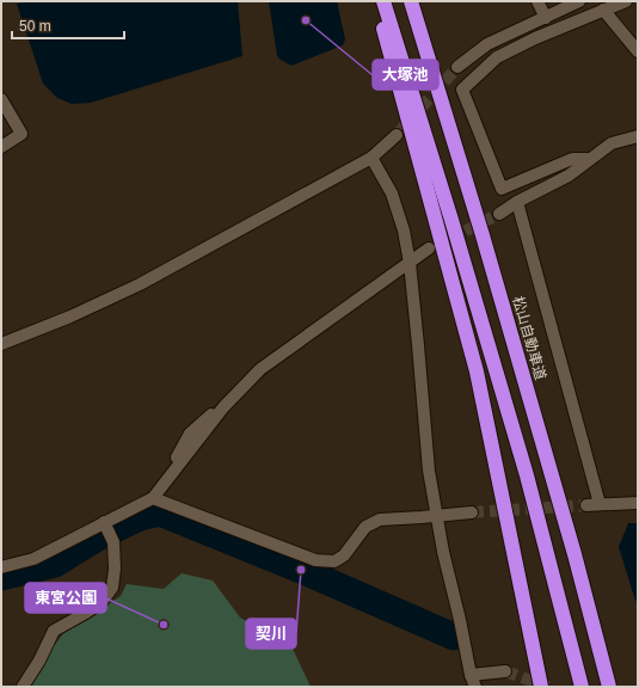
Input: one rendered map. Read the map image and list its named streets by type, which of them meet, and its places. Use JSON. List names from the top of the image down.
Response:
{
  "streets": {
    "highway": ["松山自動車道"]
  },
  "places": ["大塚池", "契川", "東宮公園"],
  "scale_bar": "50 m"
}
